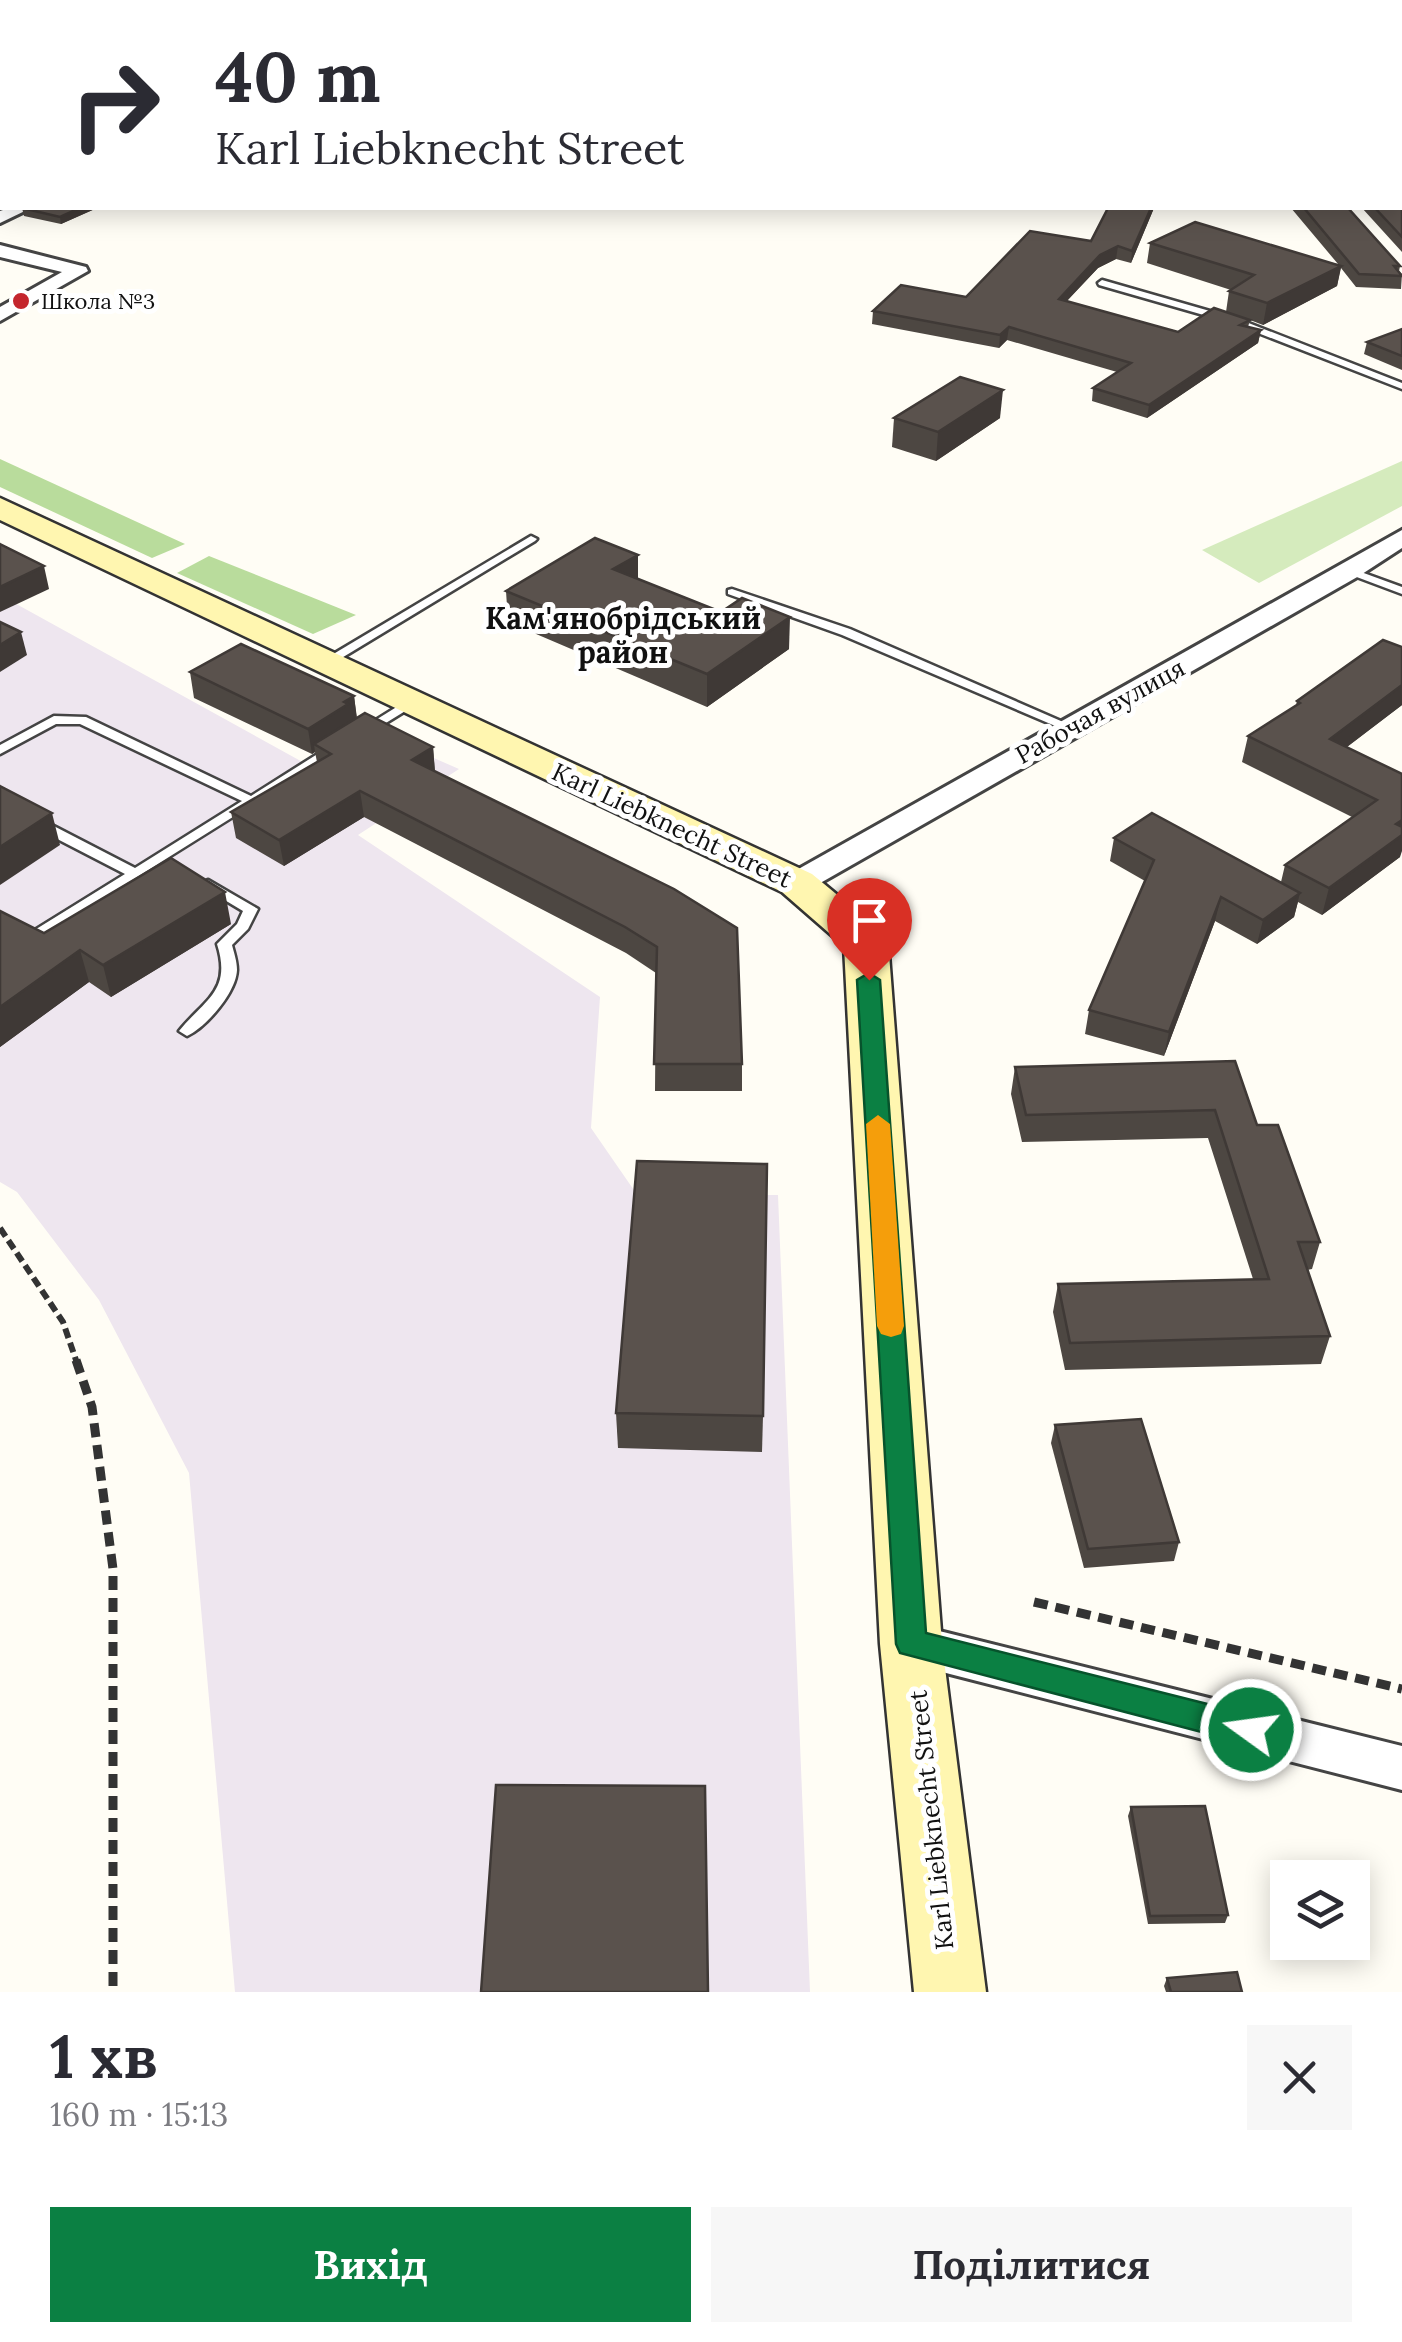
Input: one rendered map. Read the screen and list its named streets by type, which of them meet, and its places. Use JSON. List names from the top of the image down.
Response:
{
  "streets": {
    "street": ["Рабочая вулиця", "Karl Liebknecht Street"]
  },
  "crossings": [
    ["Рабочая вулиця", "Karl Liebknecht Street"]
  ],
  "districts": ["Кам'янобрідський район"],
  "places": ["Школа №3"],
  "page": {
    "turn": ["40 m", "Karl Liebknecht Street"],
    "heading": ["1 хв", "160 m · 15:13"],
    "buttons": ["Вихід", "Поділитися"]
  }
}
